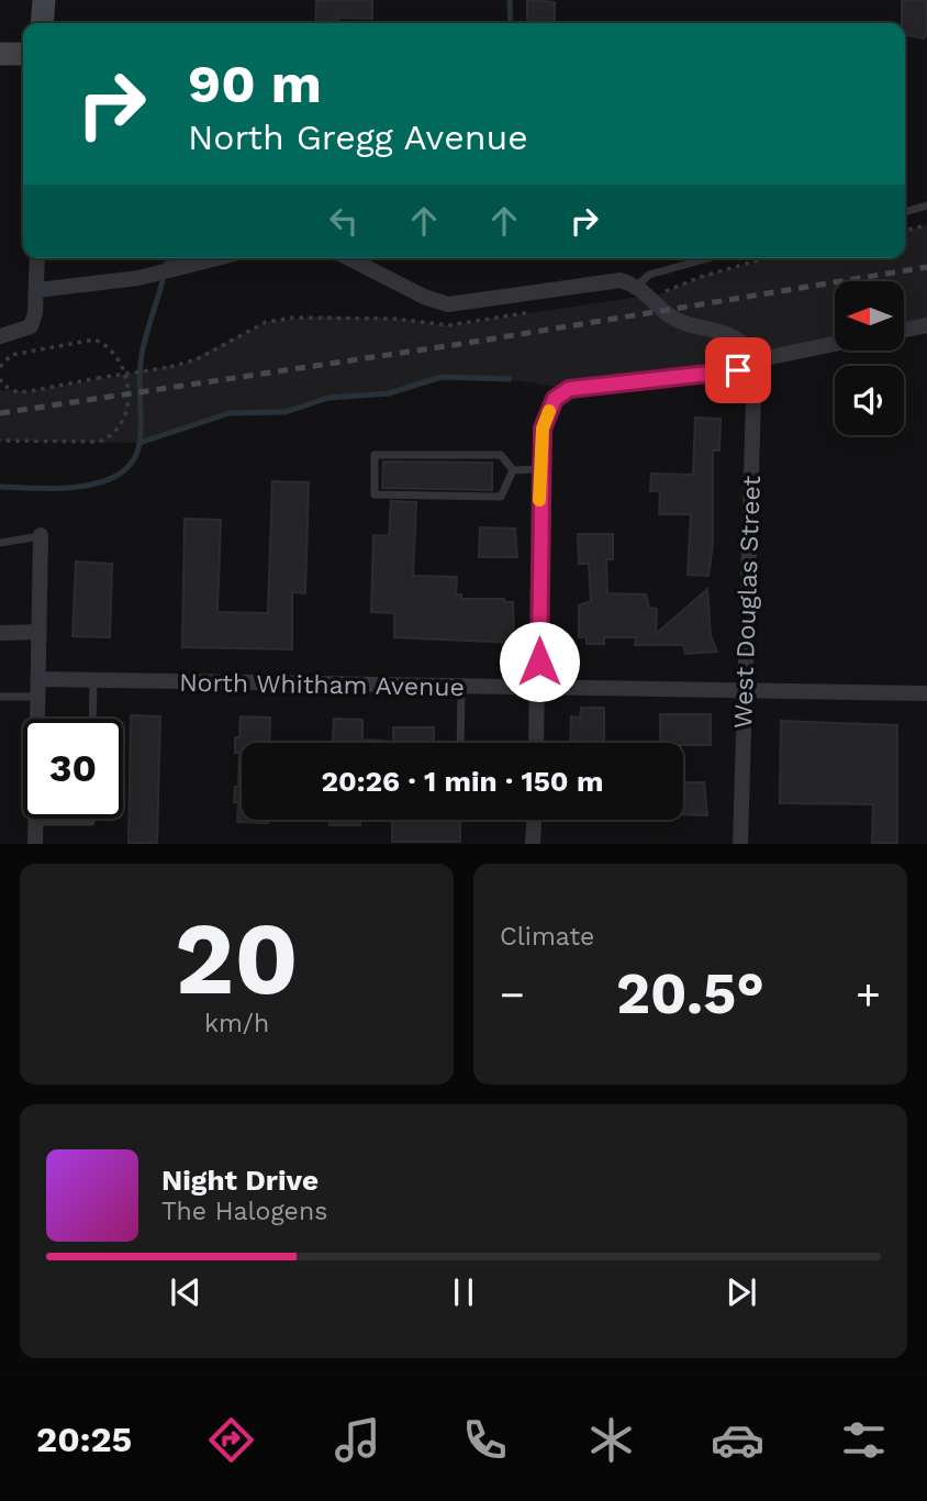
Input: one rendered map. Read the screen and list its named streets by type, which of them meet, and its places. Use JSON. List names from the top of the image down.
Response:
{
  "streets": {
    "street": ["West Douglas Street", "North Whitham Avenue"]
  },
  "crossings": [
    ["West Douglas Street", "North Whitham Avenue"]
  ],
  "north": "left",
  "page": {
    "turn": ["90 m", "North Gregg Avenue"],
    "limit": "30",
    "trip": "20:26 · 1 min · 150 m",
    "tile": [
      ["20", "km/h"],
      "Climate"
    ],
    "heat": ["−", "20.5°", "+"],
    "song": ["Night Drive", "The Halogens"],
    "tabs": "20:25"
  }
}
